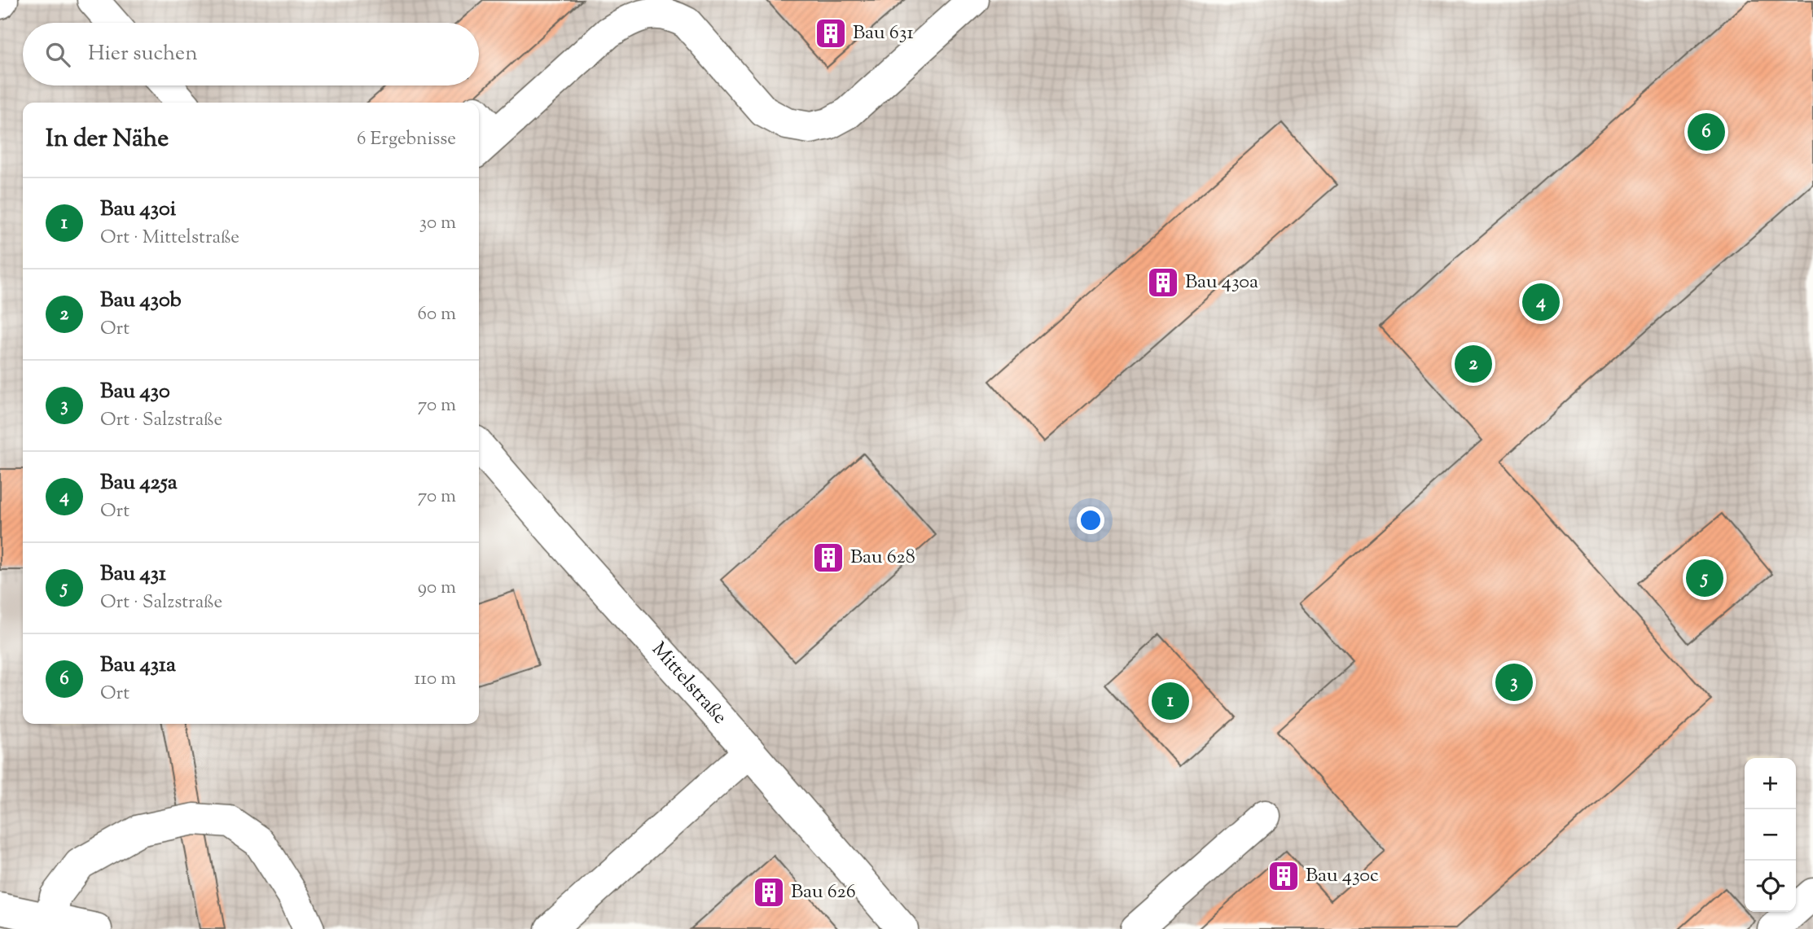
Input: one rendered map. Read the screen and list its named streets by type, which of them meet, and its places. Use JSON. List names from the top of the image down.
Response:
{
  "streets": {
    "street": ["Mittelstraße"]
  },
  "places": {
    "building": [
      "Bau 631",
      "Bau 430a",
      "Bau 628",
      "Bau 430c",
      "Bau 626"
    ]
  },
  "page": {
    "search": "Hier suchen",
    "heading": ["In der Nähe", "6 Ergebnisse"],
    "pins": [
      "6",
      "4",
      "2",
      "5",
      "3",
      "1"
    ],
    "list": [
      {
        "mark": "1",
        "name": "Bau 430i",
        "note": "Ort · Mittelstraße",
        "value": "30 m"
      },
      {
        "mark": "2",
        "name": "Bau 430b",
        "note": "Ort",
        "value": "60 m"
      },
      {
        "mark": "3",
        "name": "Bau 430",
        "note": "Ort · Salzstraße",
        "value": "70 m"
      },
      {
        "mark": "4",
        "name": "Bau 425a",
        "note": "Ort",
        "value": "70 m"
      },
      {
        "mark": "5",
        "name": "Bau 431",
        "note": "Ort · Salzstraße",
        "value": "90 m"
      },
      {
        "mark": "6",
        "name": "Bau 431a",
        "note": "Ort",
        "value": "110 m"
      }
    ],
    "map_buttons": ["+", "−"]
  }
}
